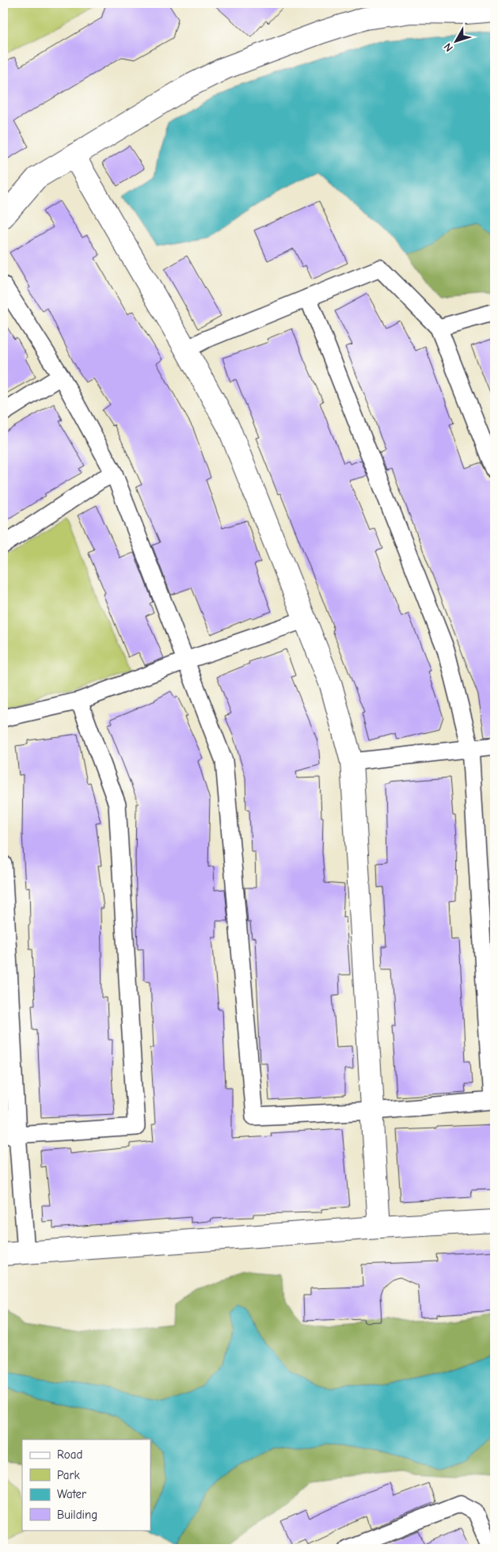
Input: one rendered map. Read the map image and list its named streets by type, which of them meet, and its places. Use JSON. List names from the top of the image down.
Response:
{
  "legend": [
    "Road",
    "Park",
    "Water",
    "Building"
  ],
  "north": "bottom left"
}
